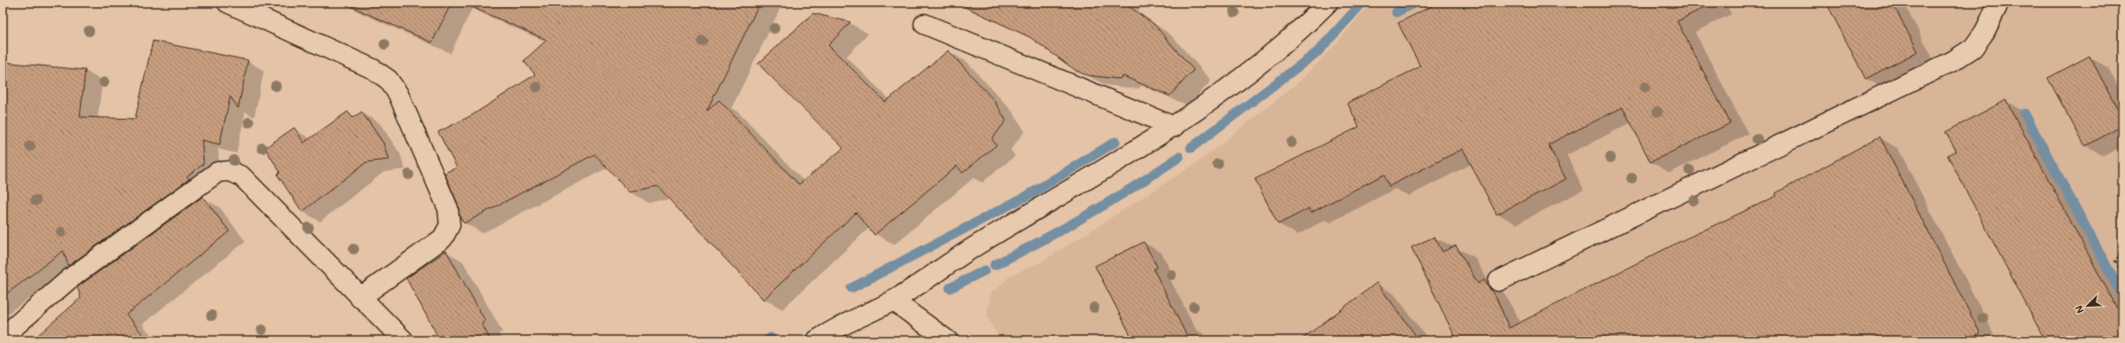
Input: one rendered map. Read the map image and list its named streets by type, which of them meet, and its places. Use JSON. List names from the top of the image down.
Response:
{
  "north": "bottom left"
}
